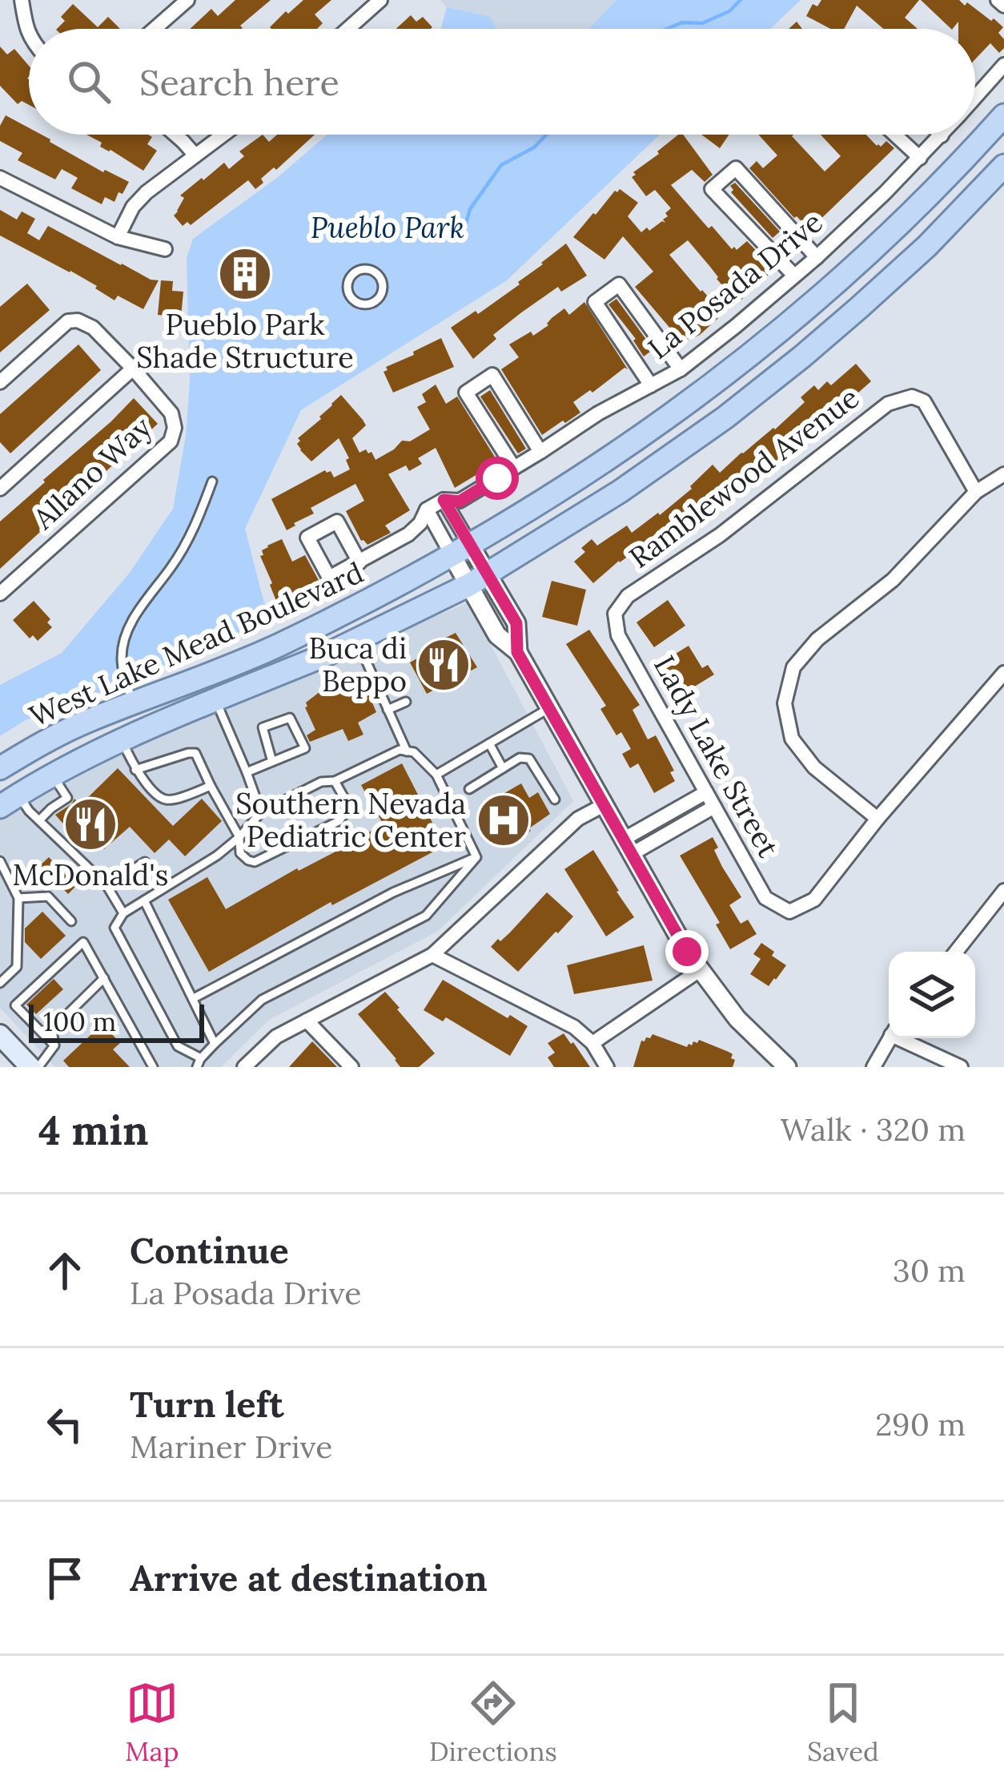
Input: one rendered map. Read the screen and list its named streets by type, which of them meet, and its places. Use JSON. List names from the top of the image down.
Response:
{
  "streets": {
    "main road": ["West Lake Mead Boulevard"],
    "street": [
      "La Posada Drive",
      "Allano Way",
      "Ramblewood Avenue",
      "Lady Lake Street"
    ]
  },
  "crossings": [
    ["Ramblewood Avenue", "Lady Lake Street"]
  ],
  "parks": ["Pueblo Park"],
  "places": {
    "building": ["Pueblo Park Shade Structure"],
    "restaurant": ["Buca di Beppo", "McDonald's"],
    "hospital": ["Southern Nevada Pediatric Center"]
  },
  "scale_bar": "100 m",
  "page": {
    "search": "Search here",
    "scale": "100 m",
    "heading": ["4 min", "Walk · 320 m"],
    "list": [
      ["Continue", "La Posada Drive", "30 m"],
      ["Turn left", "Mariner Drive", "290 m"],
      "Arrive at destination"
    ],
    "nav": ["Map", "Directions", "Saved"]
  }
}
